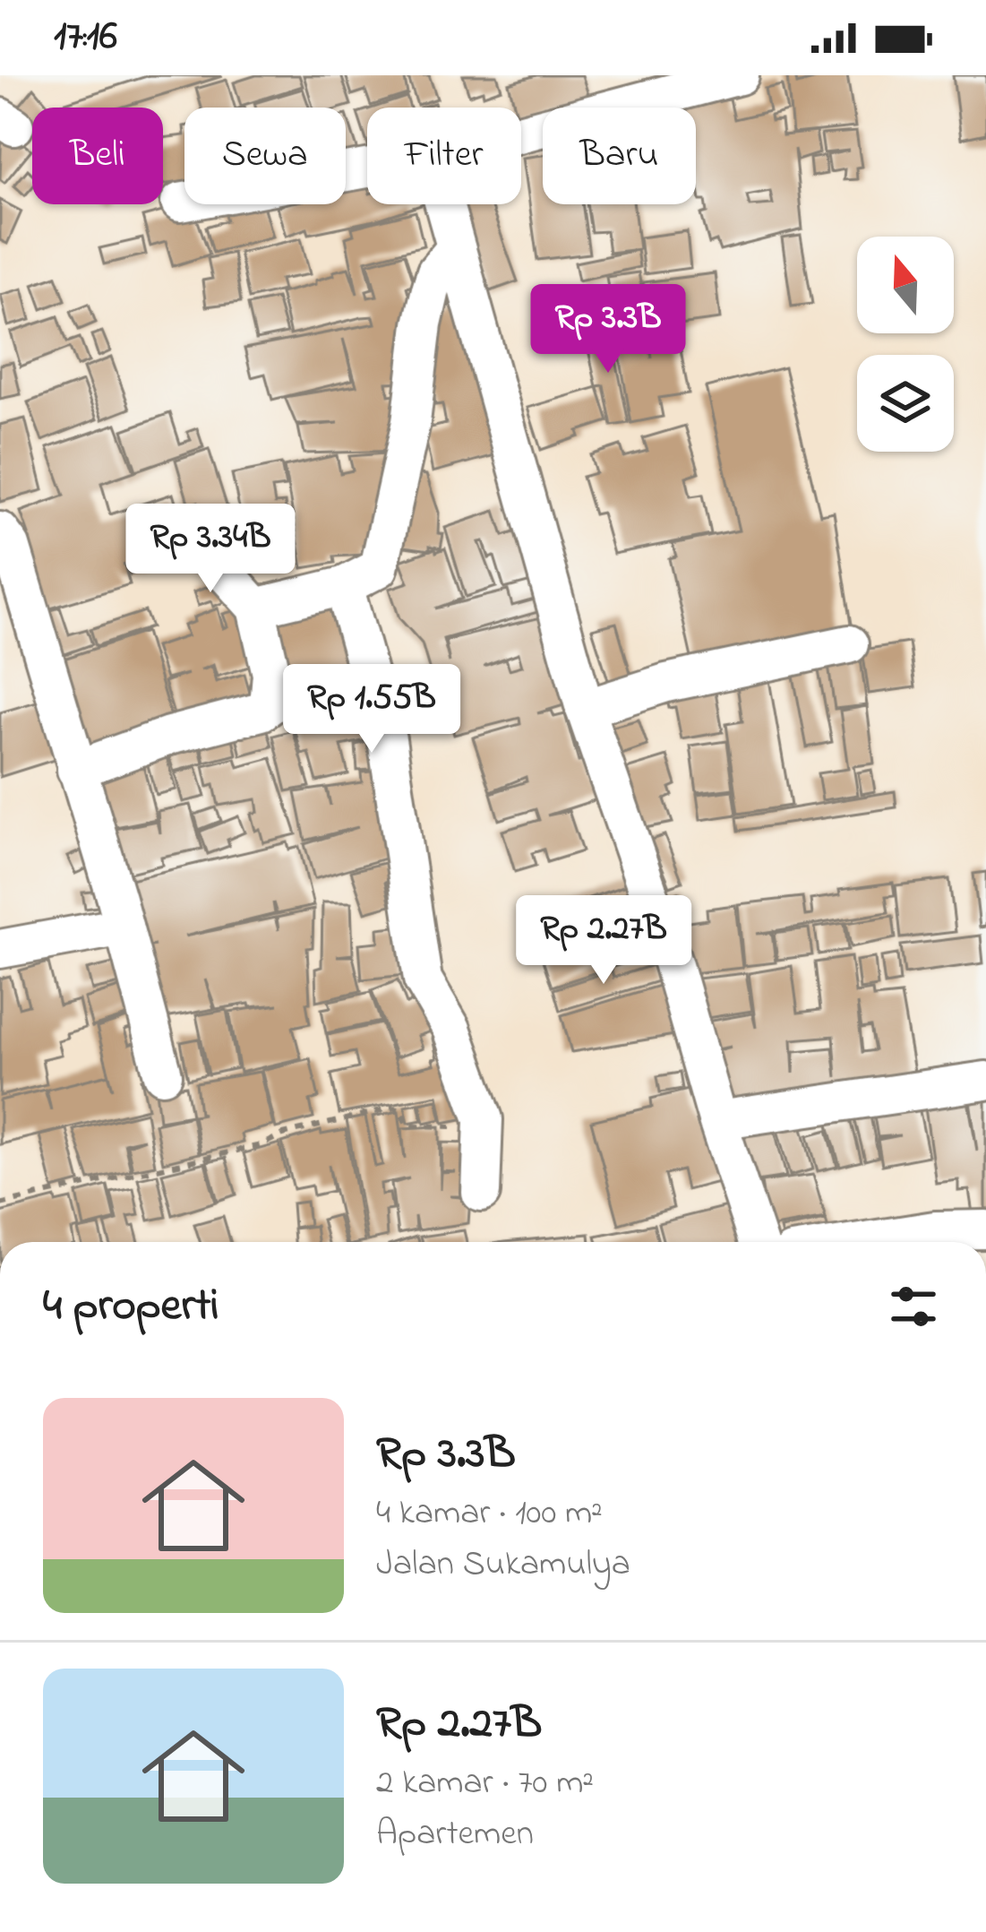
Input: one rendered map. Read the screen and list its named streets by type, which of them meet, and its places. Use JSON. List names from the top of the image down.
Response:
{
  "north": "top",
  "page": {
    "status": "17:16",
    "chip": [
      "Beli",
      "Sewa",
      "Filter",
      "Baru"
    ],
    "price": [
      "Rp 3.3B",
      "Rp 3.34B",
      "Rp 1.55B",
      "Rp 2.27B"
    ],
    "heading": "4 properti",
    "list": [
      {
        "name": "Rp 3.3B",
        "note": "4 kamar · 100 m² · Jalan Sukamulya"
      },
      {
        "name": "Rp 2.27B",
        "note": "2 kamar · 70 m² · Apartemen"
      }
    ]
  }
}
